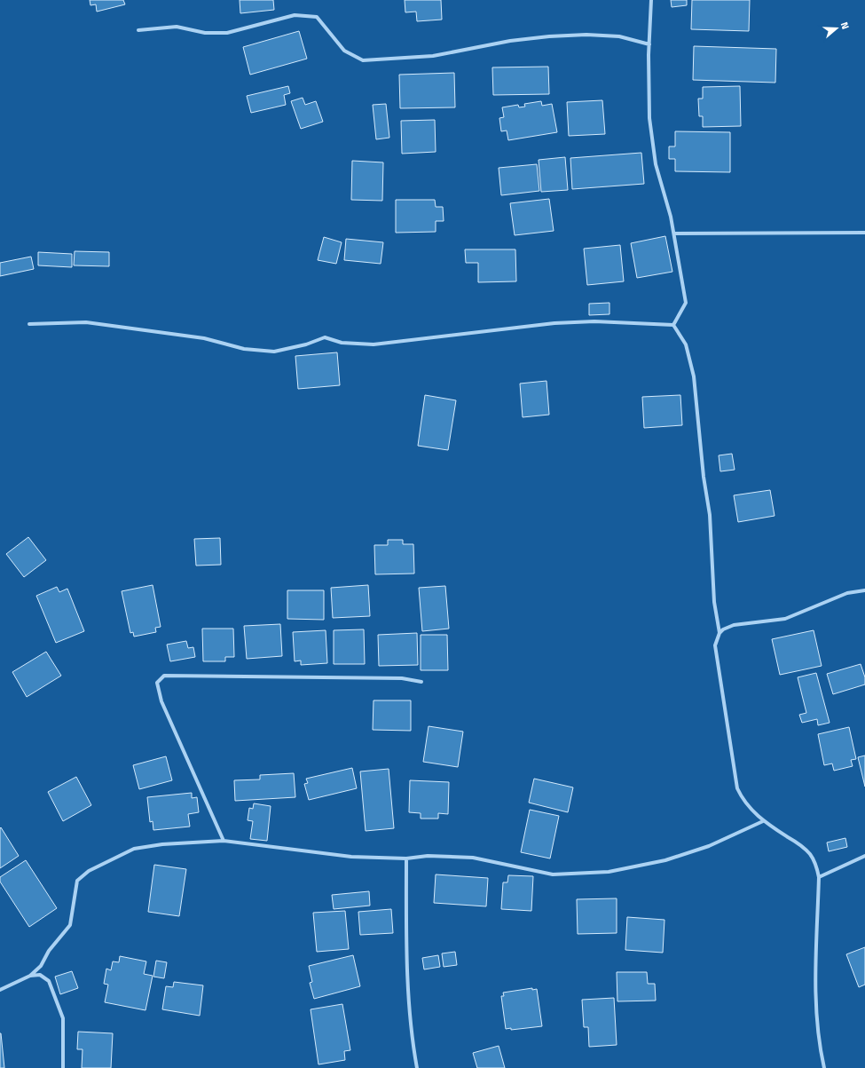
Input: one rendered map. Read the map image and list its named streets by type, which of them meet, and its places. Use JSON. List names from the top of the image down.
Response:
{
  "north": "right"
}
